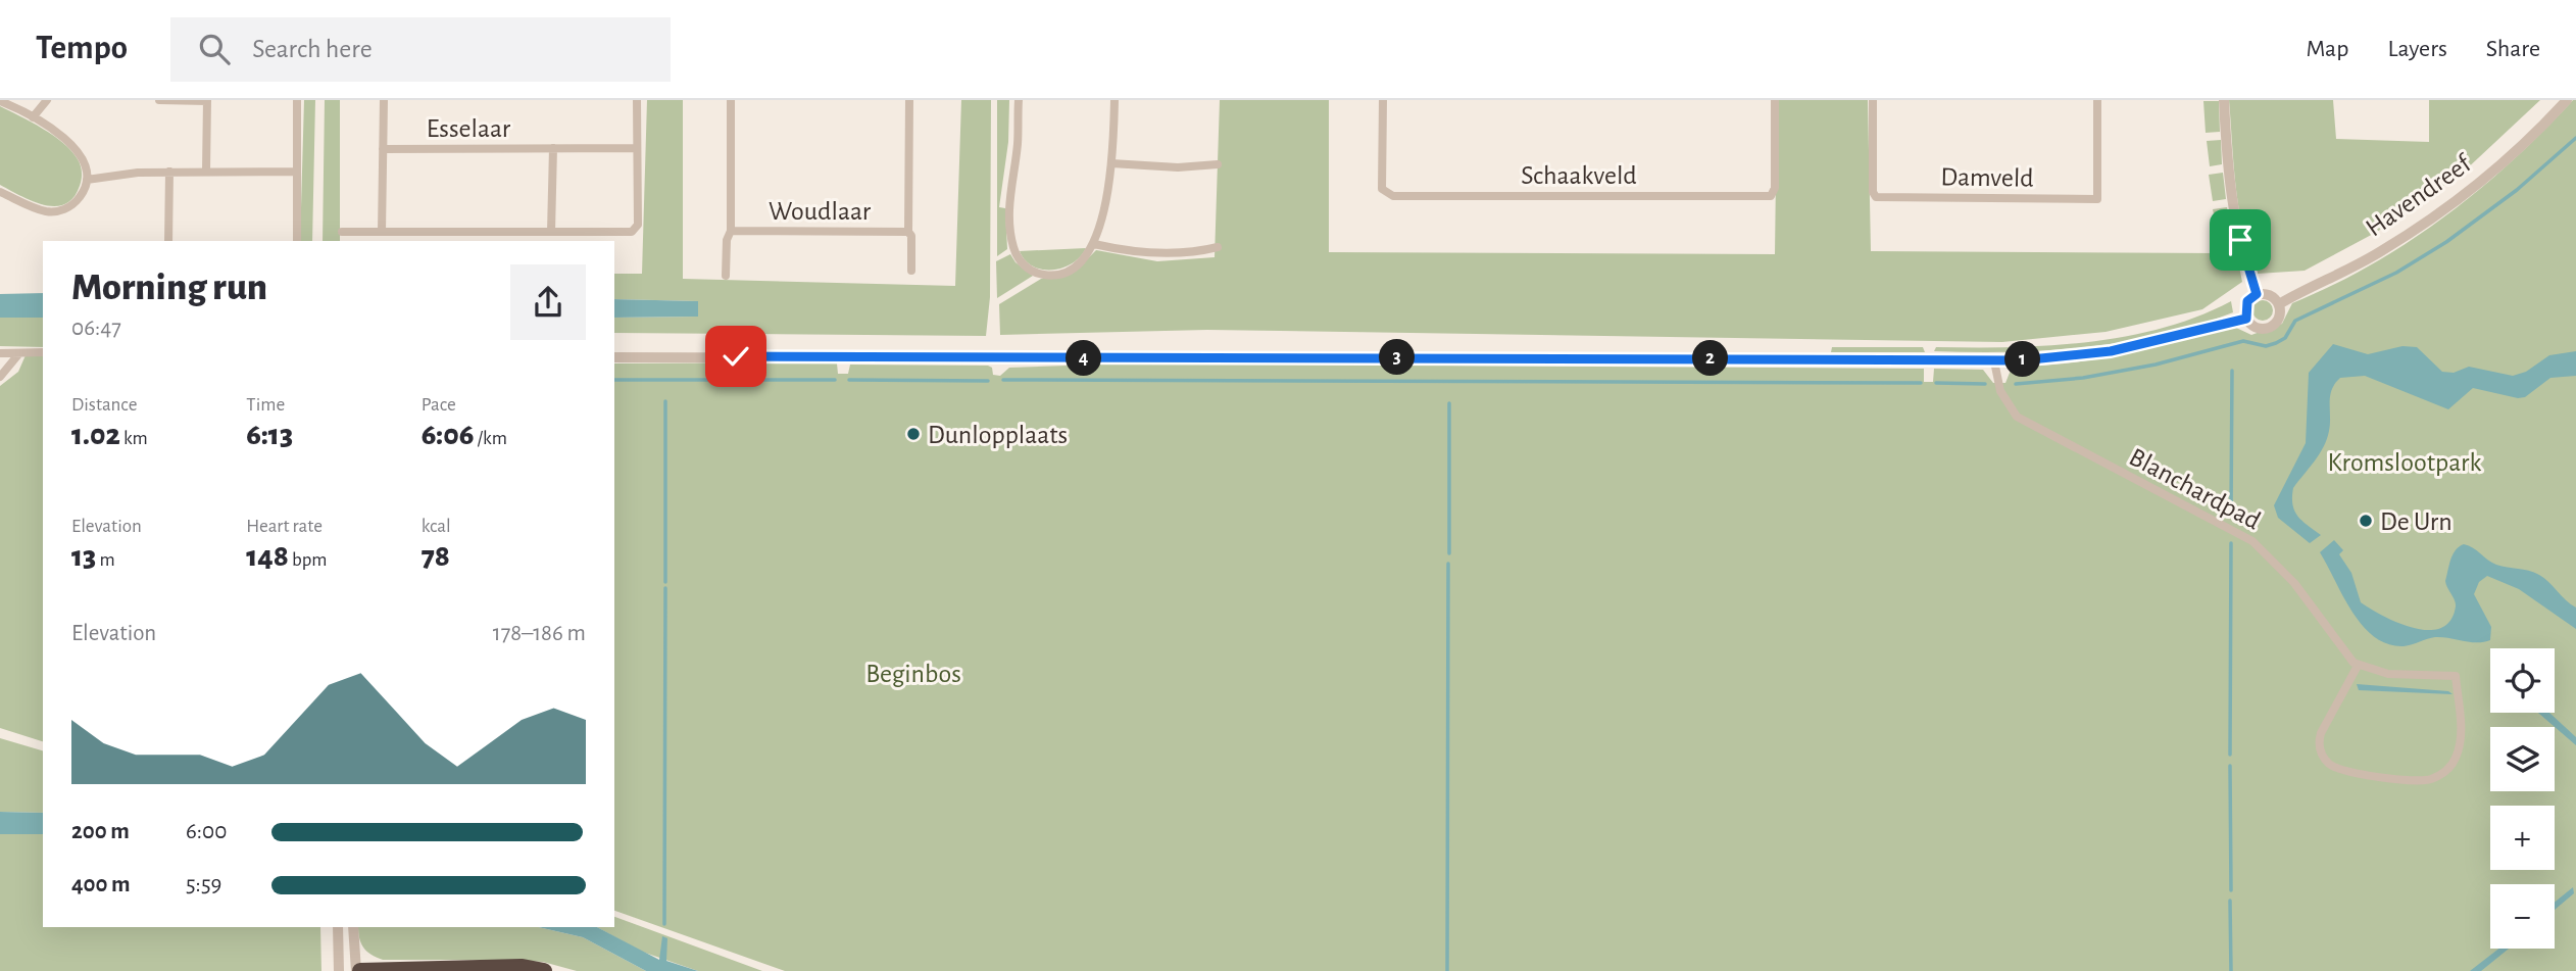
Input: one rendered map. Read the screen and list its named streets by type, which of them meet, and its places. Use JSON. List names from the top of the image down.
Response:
{
  "streets": {
    "street": [
      "Esselaar",
      "Schaakveld",
      "Damveld",
      "Havendreef",
      "Woudlaar",
      "Blanchardpad"
    ]
  },
  "parks": ["Kromslootpark", "Beginbos"],
  "places": ["Dunlopplaats", "De Urn"],
  "page": {
    "header": "Tempo",
    "search": "Search here",
    "nav": ["Map", "Layers", "Share"],
    "heading": ["Morning run", "06:47"],
    "pins": [
      "3",
      "2",
      "4",
      "1"
    ],
    "stats": [
      ["Distance", "1.02 km"],
      ["Time", "6:13"],
      ["Pace", "6:06 /km"],
      ["Elevation", "13 m"],
      ["Heart rate", "148 bpm"],
      ["kcal", "78"]
    ],
    "chart": ["Elevation", "178–186 m"],
    "map_buttons": ["+", "−"],
    "list": [
      {
        "name": "200 m",
        "note": "6:00"
      },
      {
        "name": "400 m",
        "note": "5:59"
      }
    ]
  }
}
